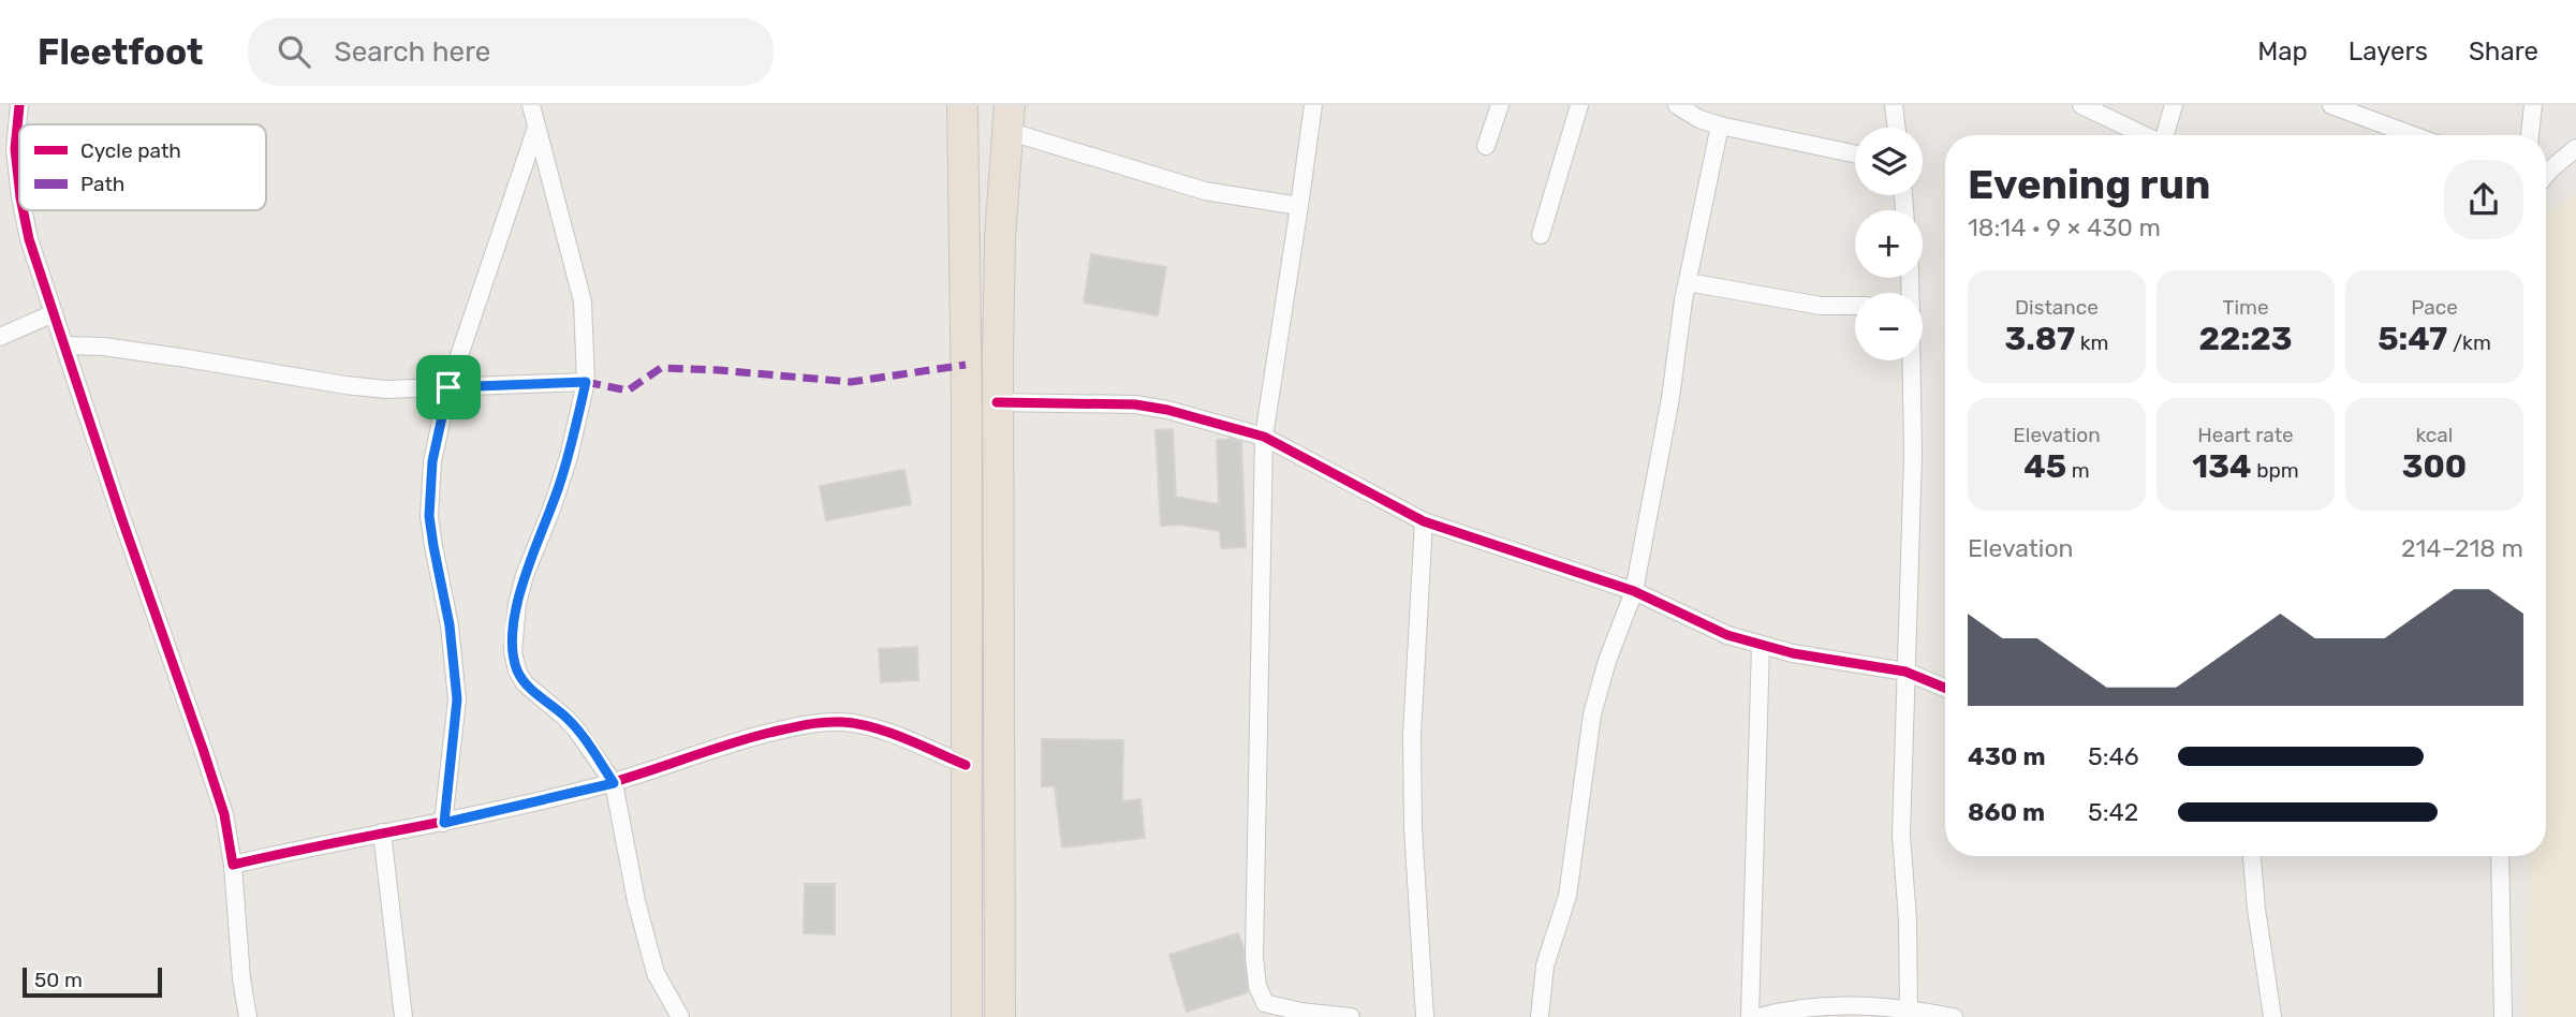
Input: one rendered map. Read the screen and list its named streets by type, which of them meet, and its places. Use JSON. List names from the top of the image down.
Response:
{
  "legend": ["Cycle path", "Path"],
  "scale_bar": "50 m",
  "page": {
    "header": "Fleetfoot",
    "search": "Search here",
    "nav": ["Map", "Layers", "Share"],
    "map_buttons": ["+", "−"],
    "heading": ["Evening run", "18:14 · 9 × 430 m"],
    "stats": [
      ["Distance", "3.87 km"],
      ["Time", "22:23"],
      ["Pace", "5:47 /km"],
      ["Elevation", "45 m"],
      ["Heart rate", "134 bpm"],
      ["kcal", "300"]
    ],
    "chart": ["Elevation", "214–218 m"],
    "list": [
      {
        "name": "430 m",
        "note": "5:46"
      },
      {
        "name": "860 m",
        "note": "5:42"
      }
    ],
    "scale": "50 m"
  }
}
